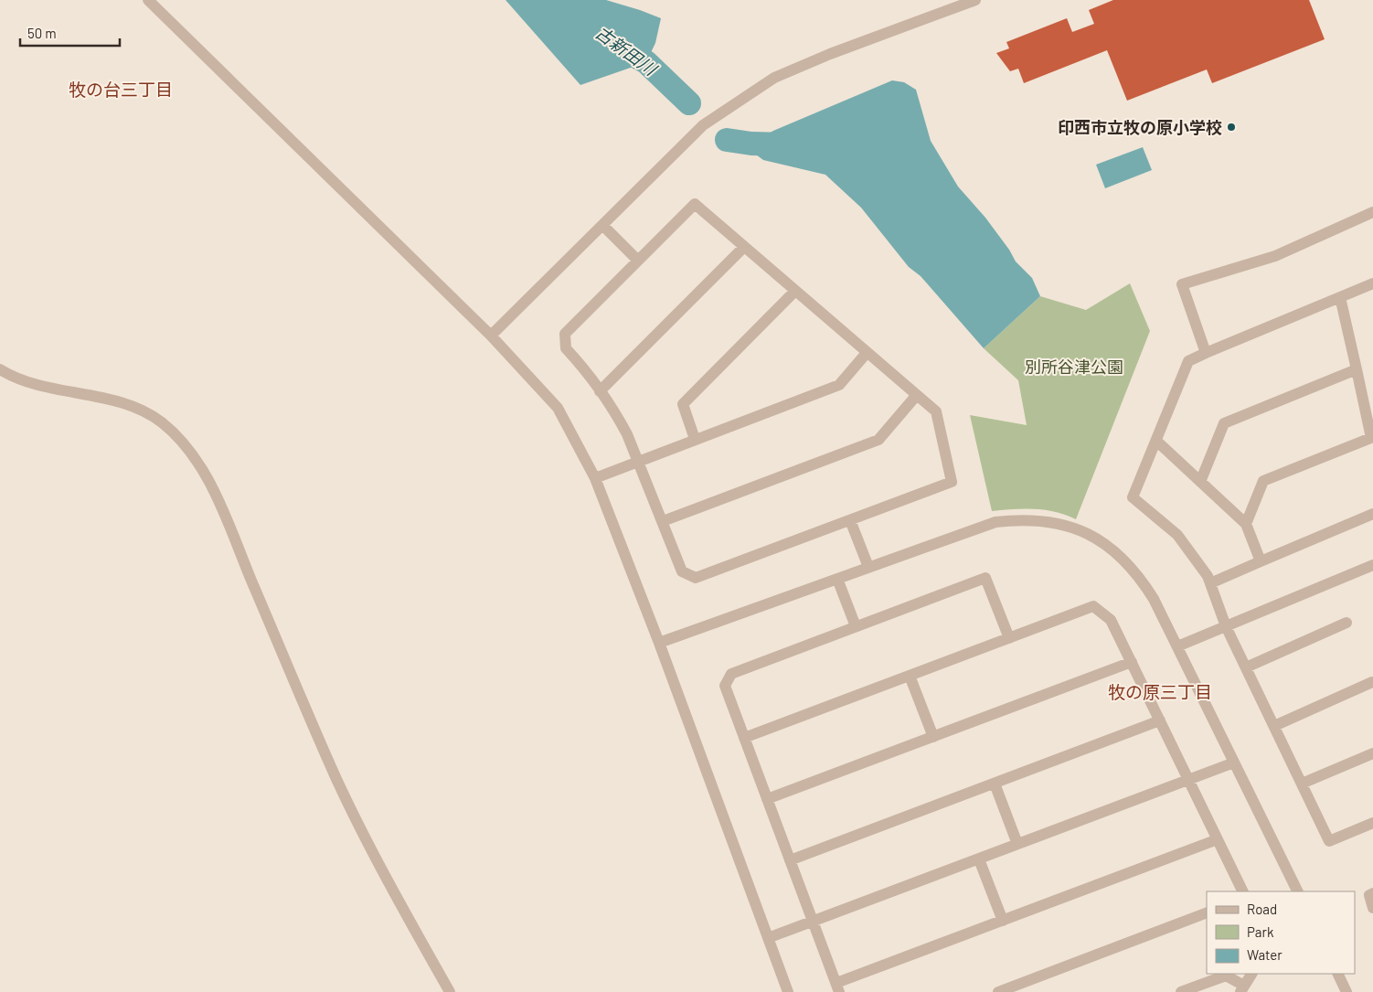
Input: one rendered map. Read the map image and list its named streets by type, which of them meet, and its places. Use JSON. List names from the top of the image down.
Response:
{
  "districts": ["牧の台三丁目", "牧の原三丁目"],
  "water": ["古新田川"],
  "parks": ["別所谷津公園"],
  "places": ["印西市立牧の原小学校"],
  "legend": ["Road", "Park", "Water"],
  "scale_bar": "50 m"
}
